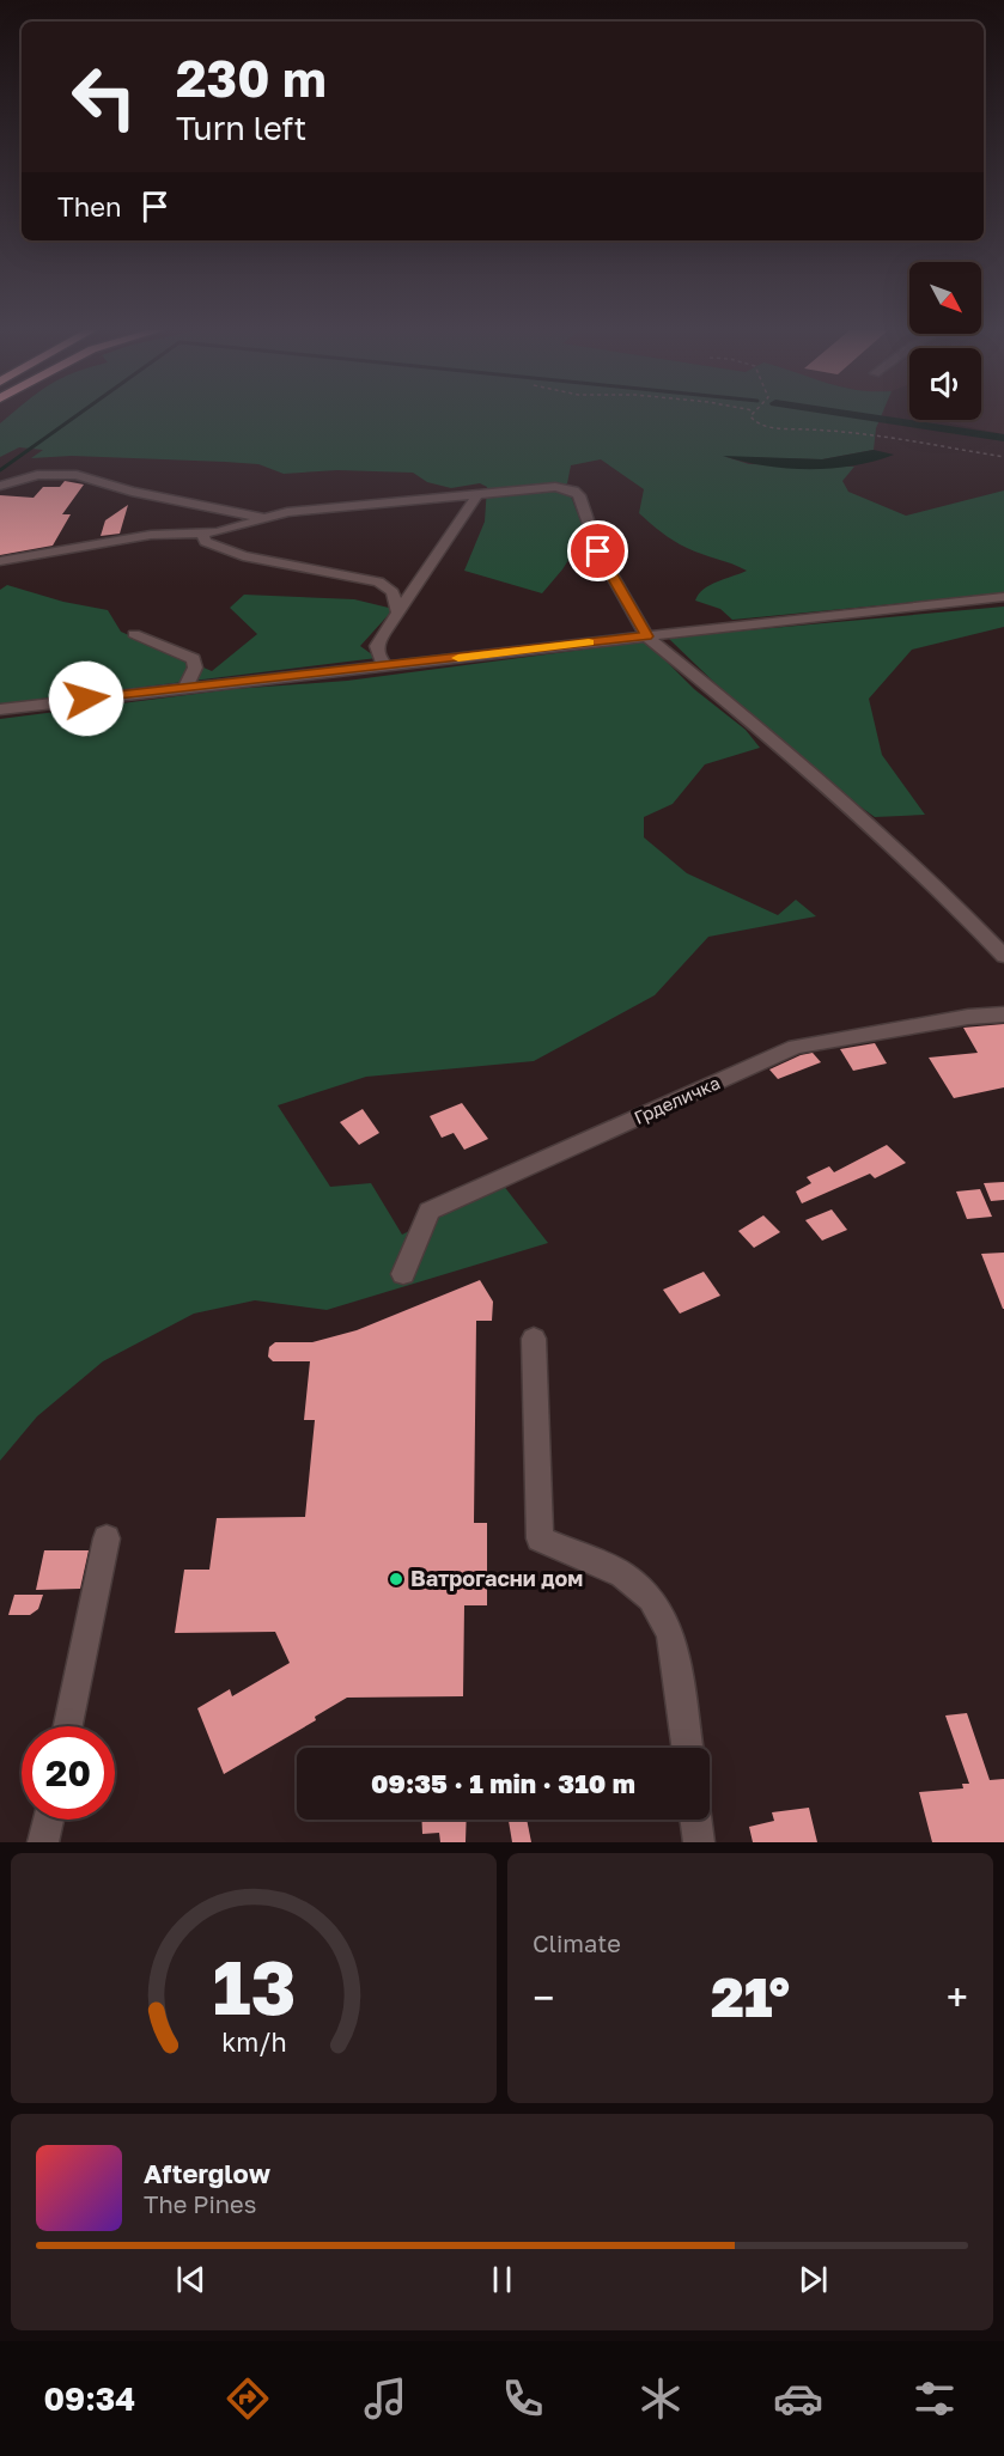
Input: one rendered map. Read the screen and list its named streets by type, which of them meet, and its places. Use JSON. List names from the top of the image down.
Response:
{
  "streets": {
    "lane": ["Грделичка"]
  },
  "places": ["Ватрогасни дом"],
  "north": "bottom right",
  "page": {
    "turn": ["230 m", "Turn left"],
    "then": "Then",
    "limit": "20",
    "trip": "09:35 · 1 min · 310 m",
    "tile": "Climate",
    "heat": ["−", "21°", "+"],
    "song": ["Afterglow", "The Pines"],
    "tabs": "09:34",
    "gauge": ["13", "km/h"]
  }
}
